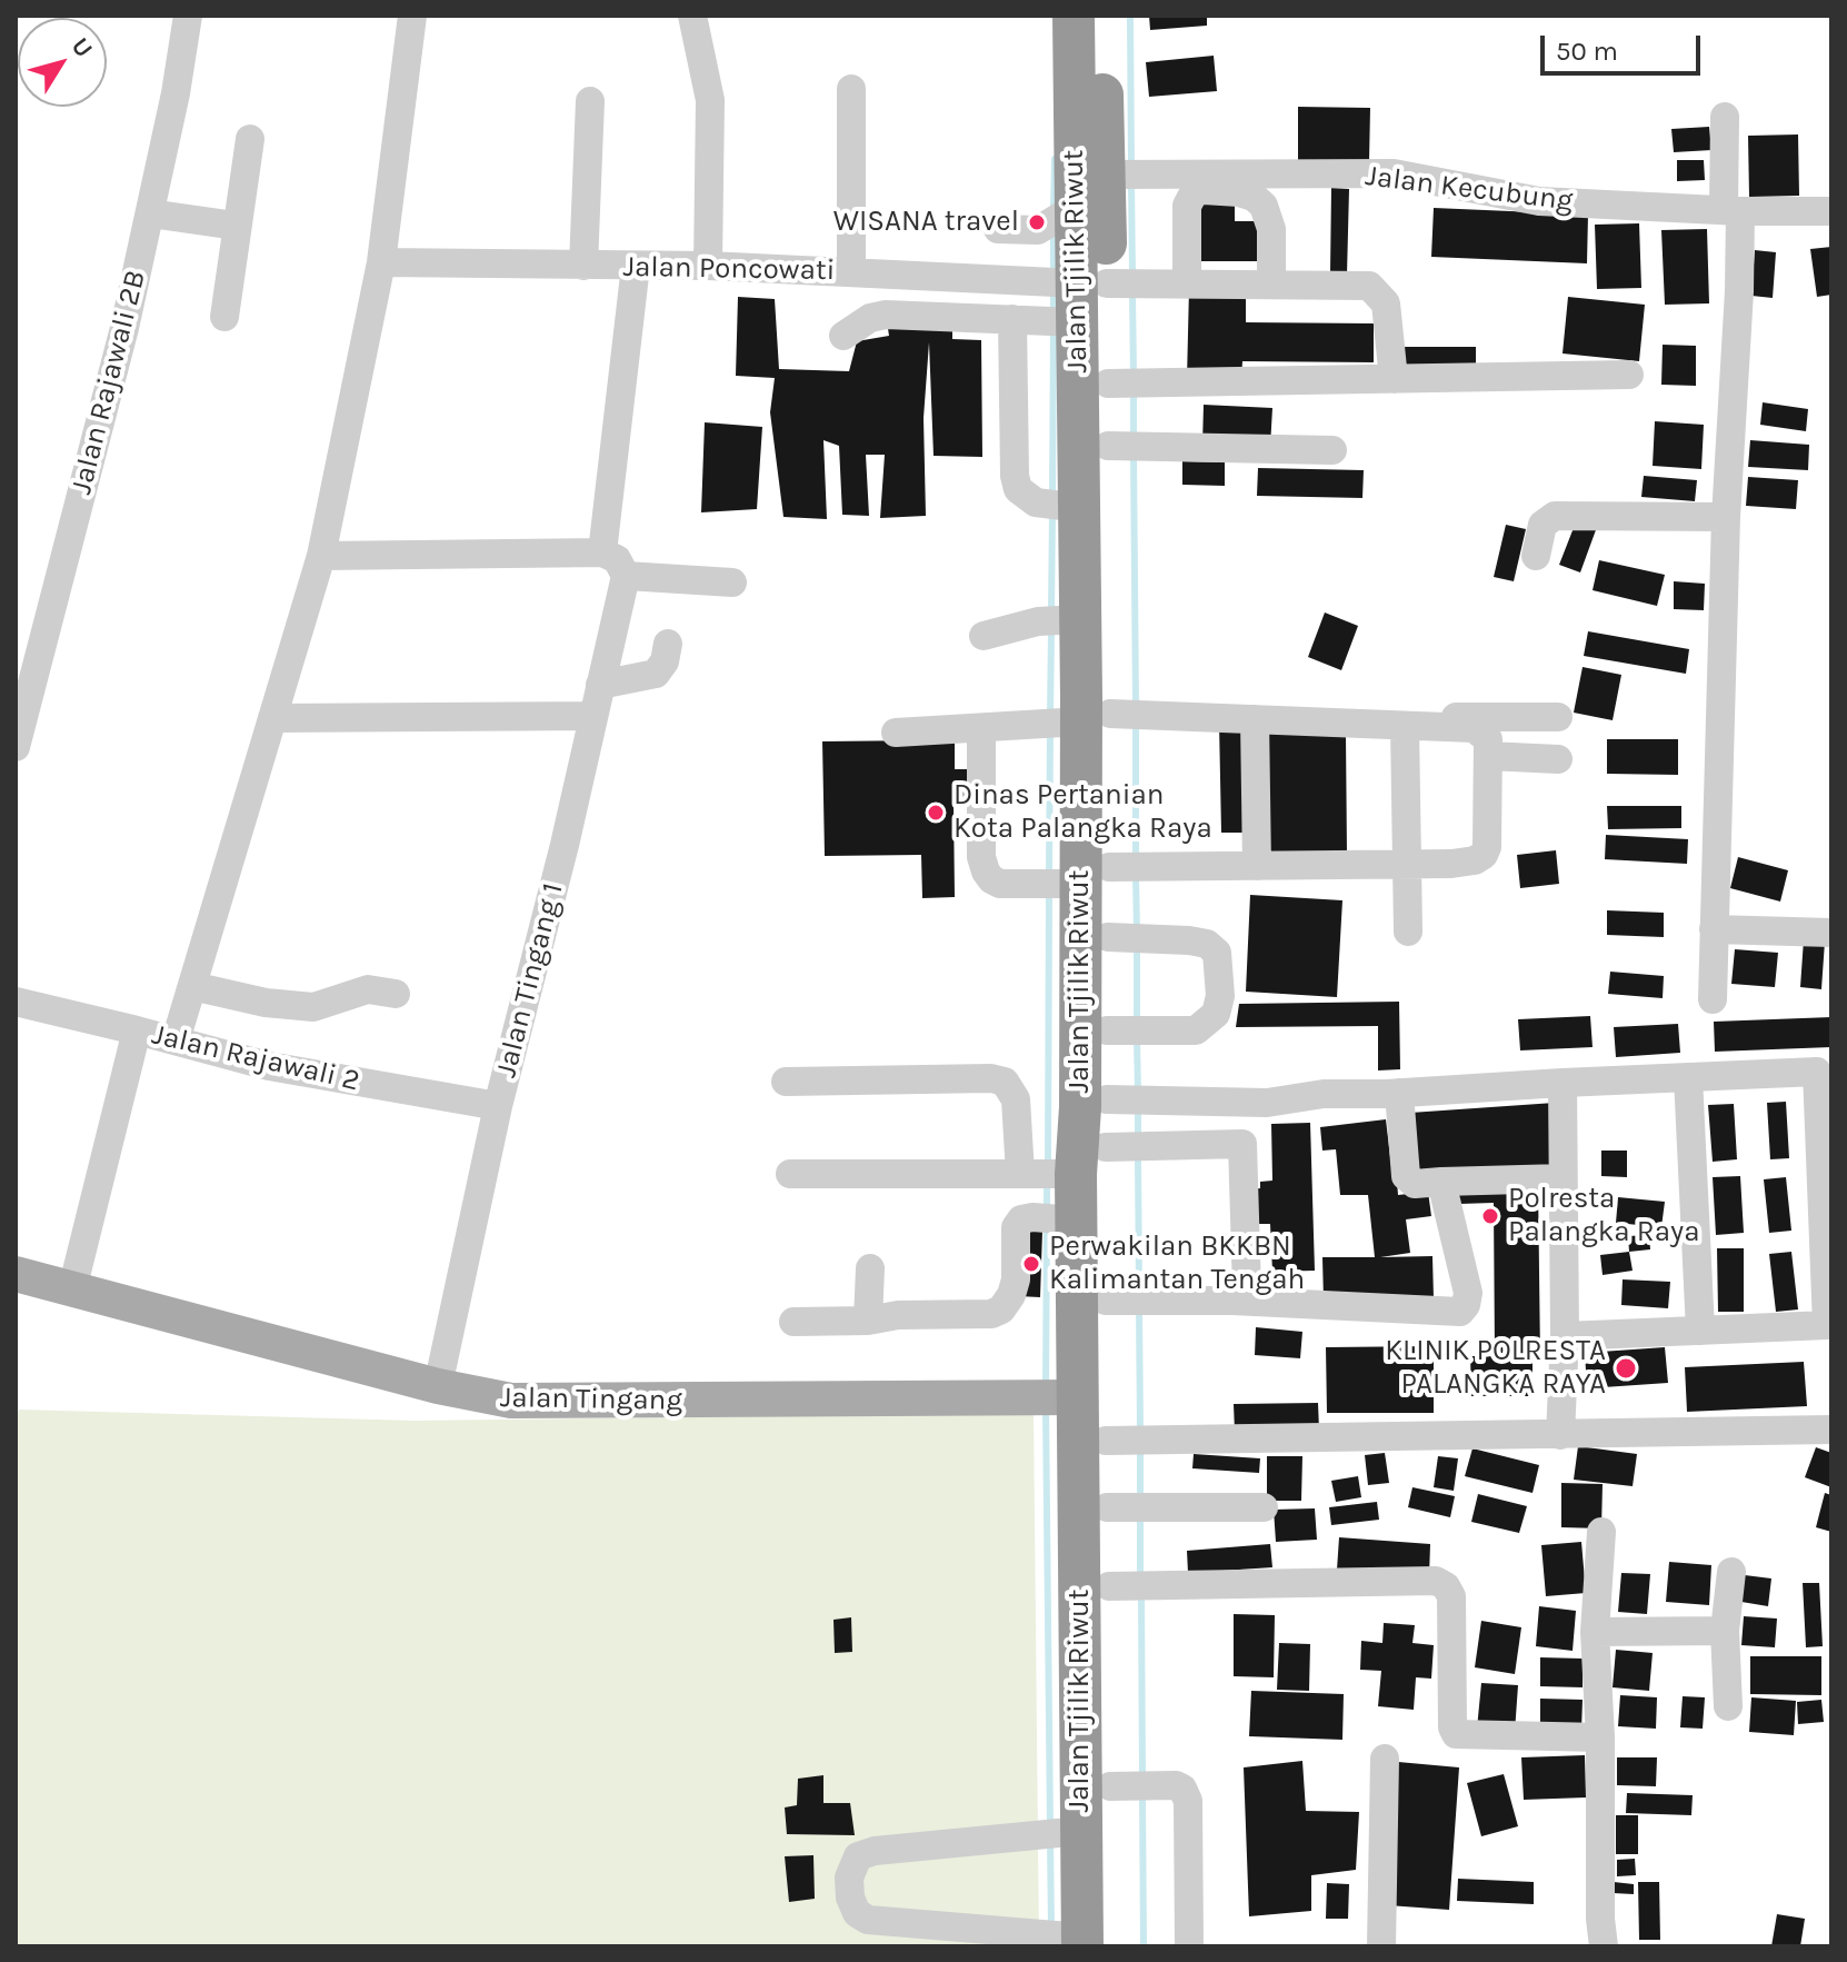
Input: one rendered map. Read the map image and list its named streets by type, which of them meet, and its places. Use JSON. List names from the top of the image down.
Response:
{
  "streets": {
    "highway": ["Jalan Tjilik Riwut"],
    "main road": ["Jalan Tingang"],
    "street": [
      "Jalan Kecubung",
      "Jalan Poncowati",
      "Jalan Rajawali 2B",
      "Jalan Tingang 1",
      "Jalan Rajawali 2"
    ]
  },
  "crossings": [
    ["Jalan Kecubung", "Jalan Tjilik Riwut"],
    ["Jalan Tjilik Riwut", "Jalan Poncowati"],
    ["Jalan Tjilik Riwut", "Jalan Tingang"],
    ["Jalan Tingang 1", "Jalan Rajawali 2"],
    ["Jalan Tingang 1", "Jalan Tingang"]
  ],
  "places": [
    "WISANA travel",
    "Dinas Pertanian Kota Palangka Raya",
    "Polresta Palangka Raya",
    "Perwakilan BKKBN Kalimantan Tengah",
    "KLINIK POLRESTA PALANGKA RAYA"
  ],
  "scale_bar": "50 m",
  "north": "top right"
}
